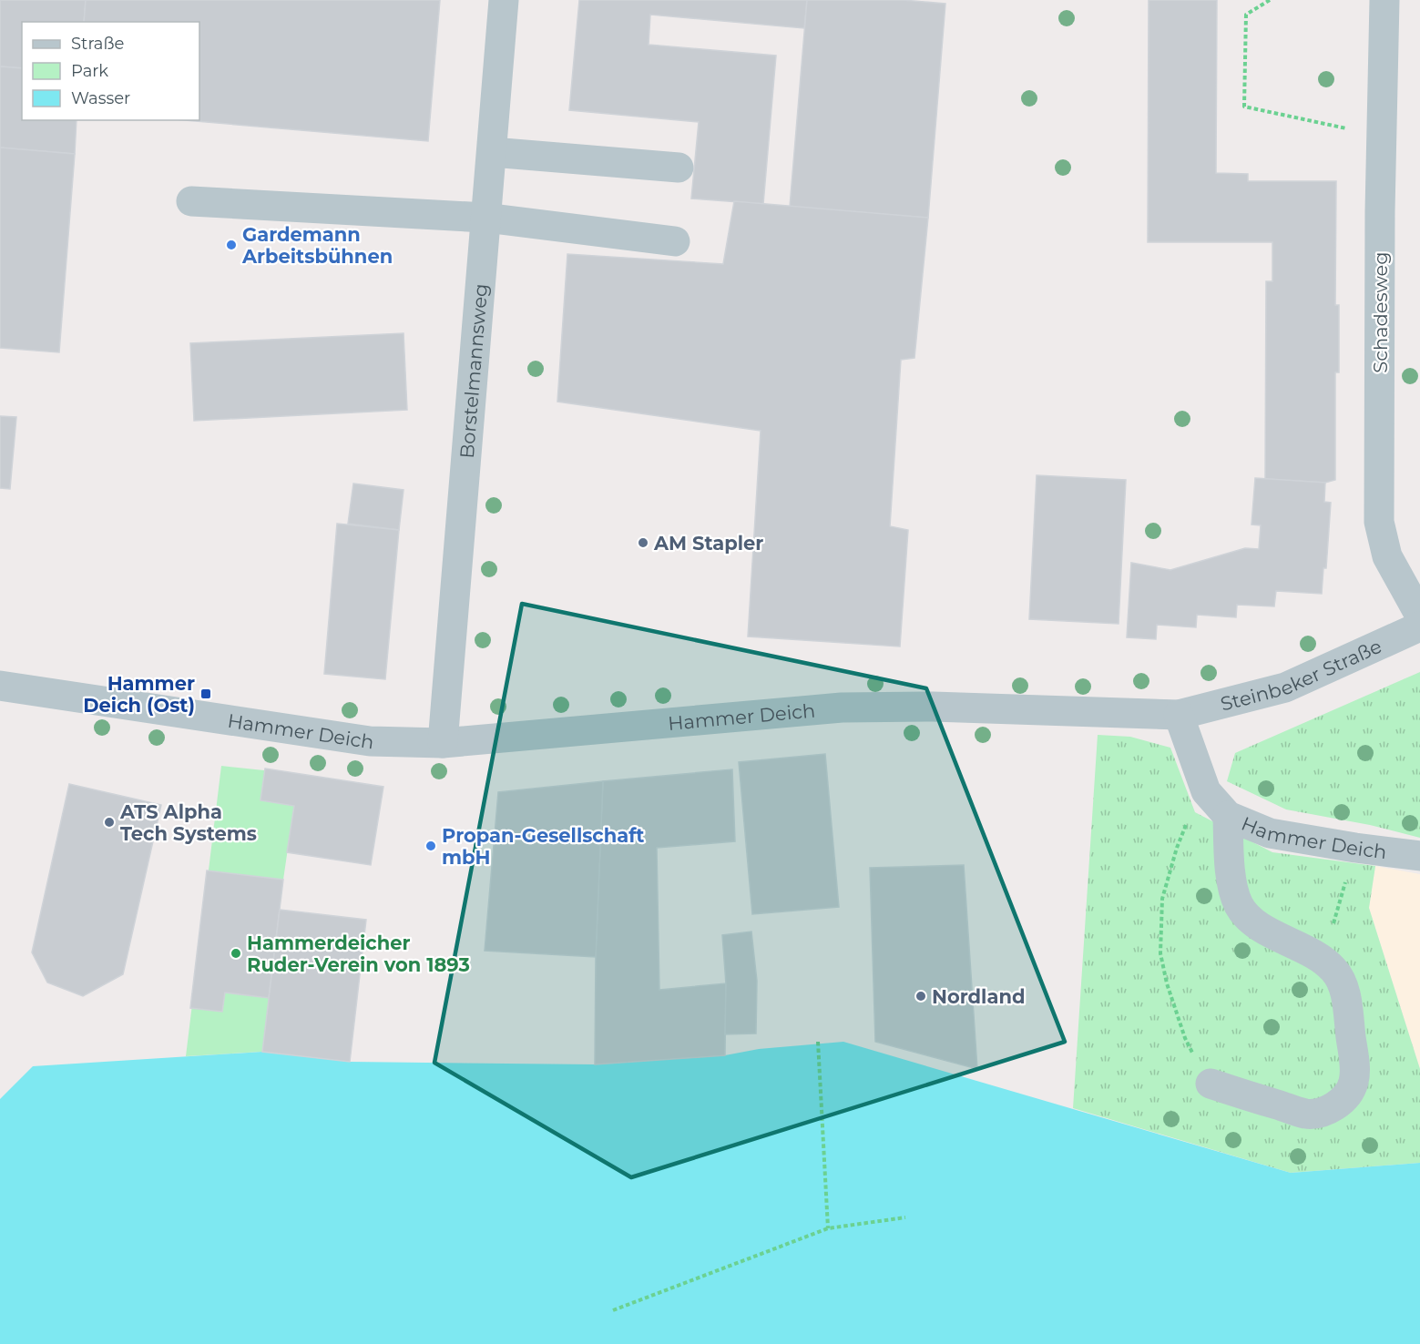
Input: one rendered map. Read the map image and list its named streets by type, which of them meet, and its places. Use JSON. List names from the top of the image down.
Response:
{
  "streets": {
    "street": [
      "Schadesweg",
      "Borstelmannsweg",
      "Steinbeker Straße",
      "Hammer Deich"
    ]
  },
  "crossings": [
    ["Borstelmannsweg", "Hammer Deich"],
    ["Steinbeker Straße", "Hammer Deich"]
  ],
  "places": {
    "other": [
      "Gardemann Arbeitsbühnen",
      "AM Stapler",
      "ATS Alpha Tech Systems",
      "Propan-Gesellschaft mbH",
      "Hammerdeicher Ruder-Verein von 1893",
      "Nordland"
    ],
    "transit": ["Hammer Deich (Ost)"]
  },
  "legend": ["Straße", "Park", "Wasser"]
}
